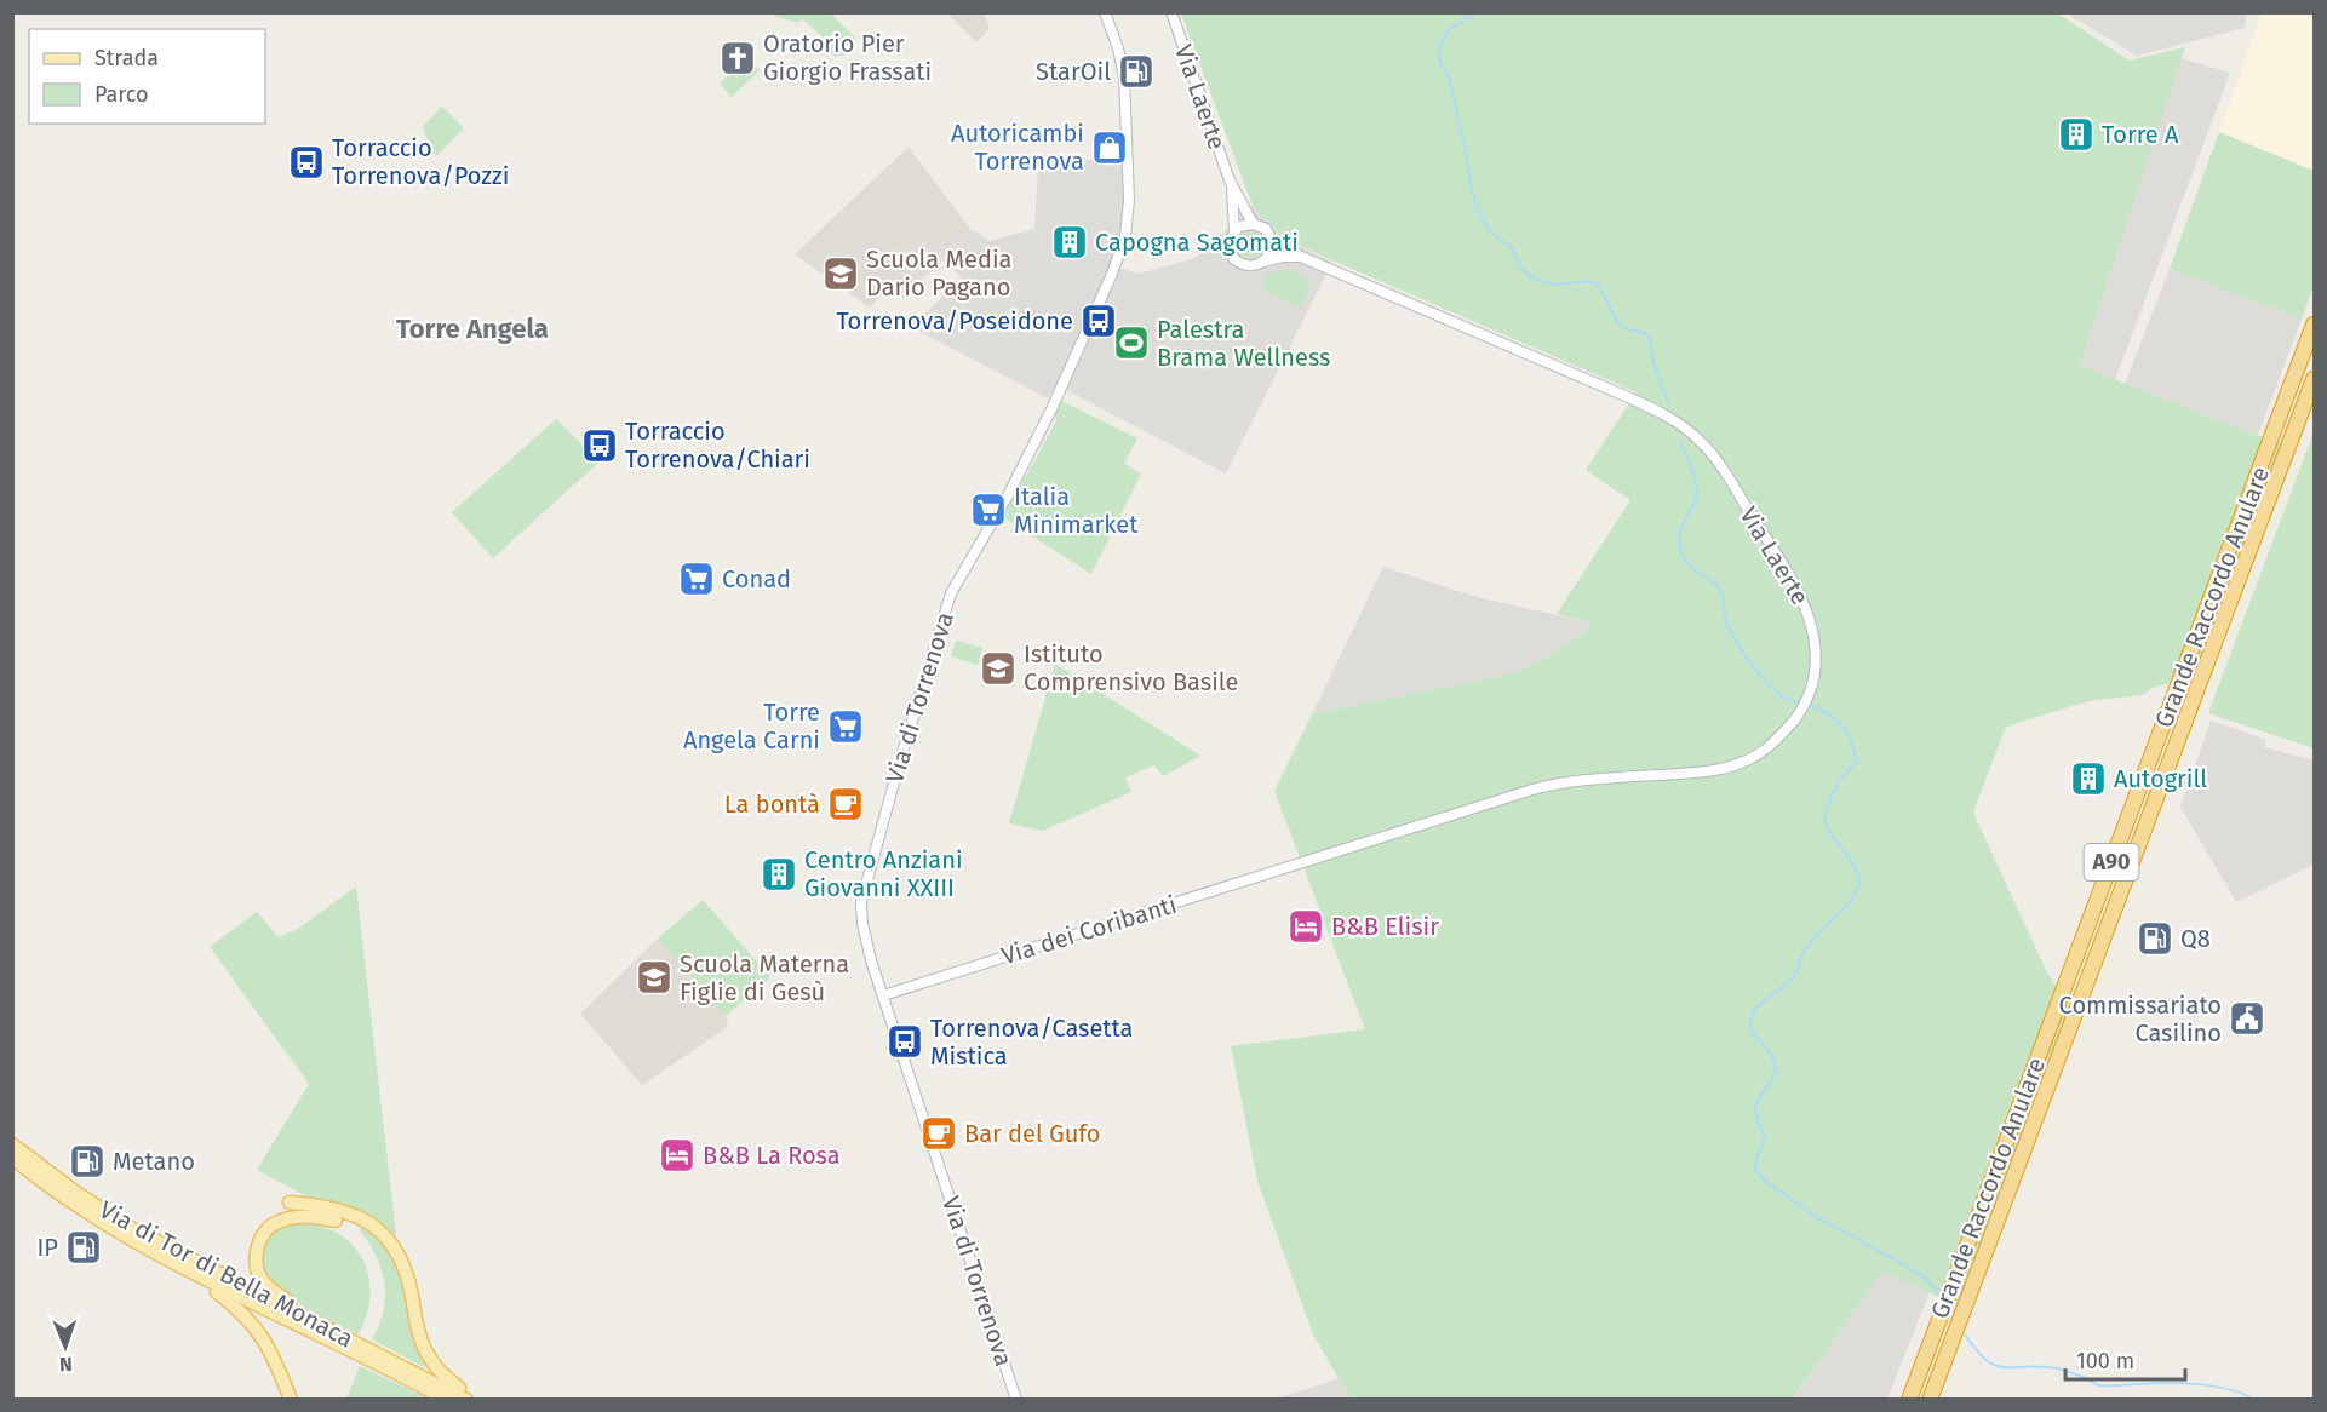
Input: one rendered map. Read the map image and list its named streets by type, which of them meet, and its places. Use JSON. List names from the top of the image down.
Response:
{
  "streets": {
    "highway": ["Grande Raccordo Anulare", "A90"],
    "main road": ["Via di Tor di Bella Monaca"],
    "street": ["Via Laerte", "Via di Torrenova", "Via dei Coribanti"]
  },
  "crossings": [
    ["Via Laerte", "Via dei Coribanti"],
    ["Via di Torrenova", "Via dei Coribanti"]
  ],
  "districts": ["Torre Angela"],
  "places": {
    "church": ["Oratorio Pier Giorgio Frassati"],
    "fuel station": [
      "StarOil",
      "Q8",
      "Metano",
      "IP"
    ],
    "building": [
      "Torre A",
      "Capogna Sagomati",
      "Autogrill",
      "Centro Anziani Giovanni XXIII"
    ],
    "shop": ["Autoricambi Torrenova"],
    "bus stop": [
      "Torraccio Torrenova/Pozzi",
      "Torrenova/Poseidone",
      "Torraccio Torrenova/Chiari",
      "Torrenova/Casetta Mistica"
    ],
    "school or university": ["Scuola Media Dario Pagano", "Istituto Comprensivo Basile", "Scuola Materna Figlie di Gesù"],
    "sports": ["Palestra Brama Wellness"],
    "supermarket": ["Italia Minimarket", "Conad", "Torre Angela Carni"],
    "cafe": ["La bontà", "Bar del Gufo"],
    "hotel": ["B&B Elisir", "B&B La Rosa"],
    "public building": ["Commissariato Casilino"]
  },
  "legend": ["Strada", "Parco"],
  "scale_bar": "100 m",
  "north": "bottom"
}
